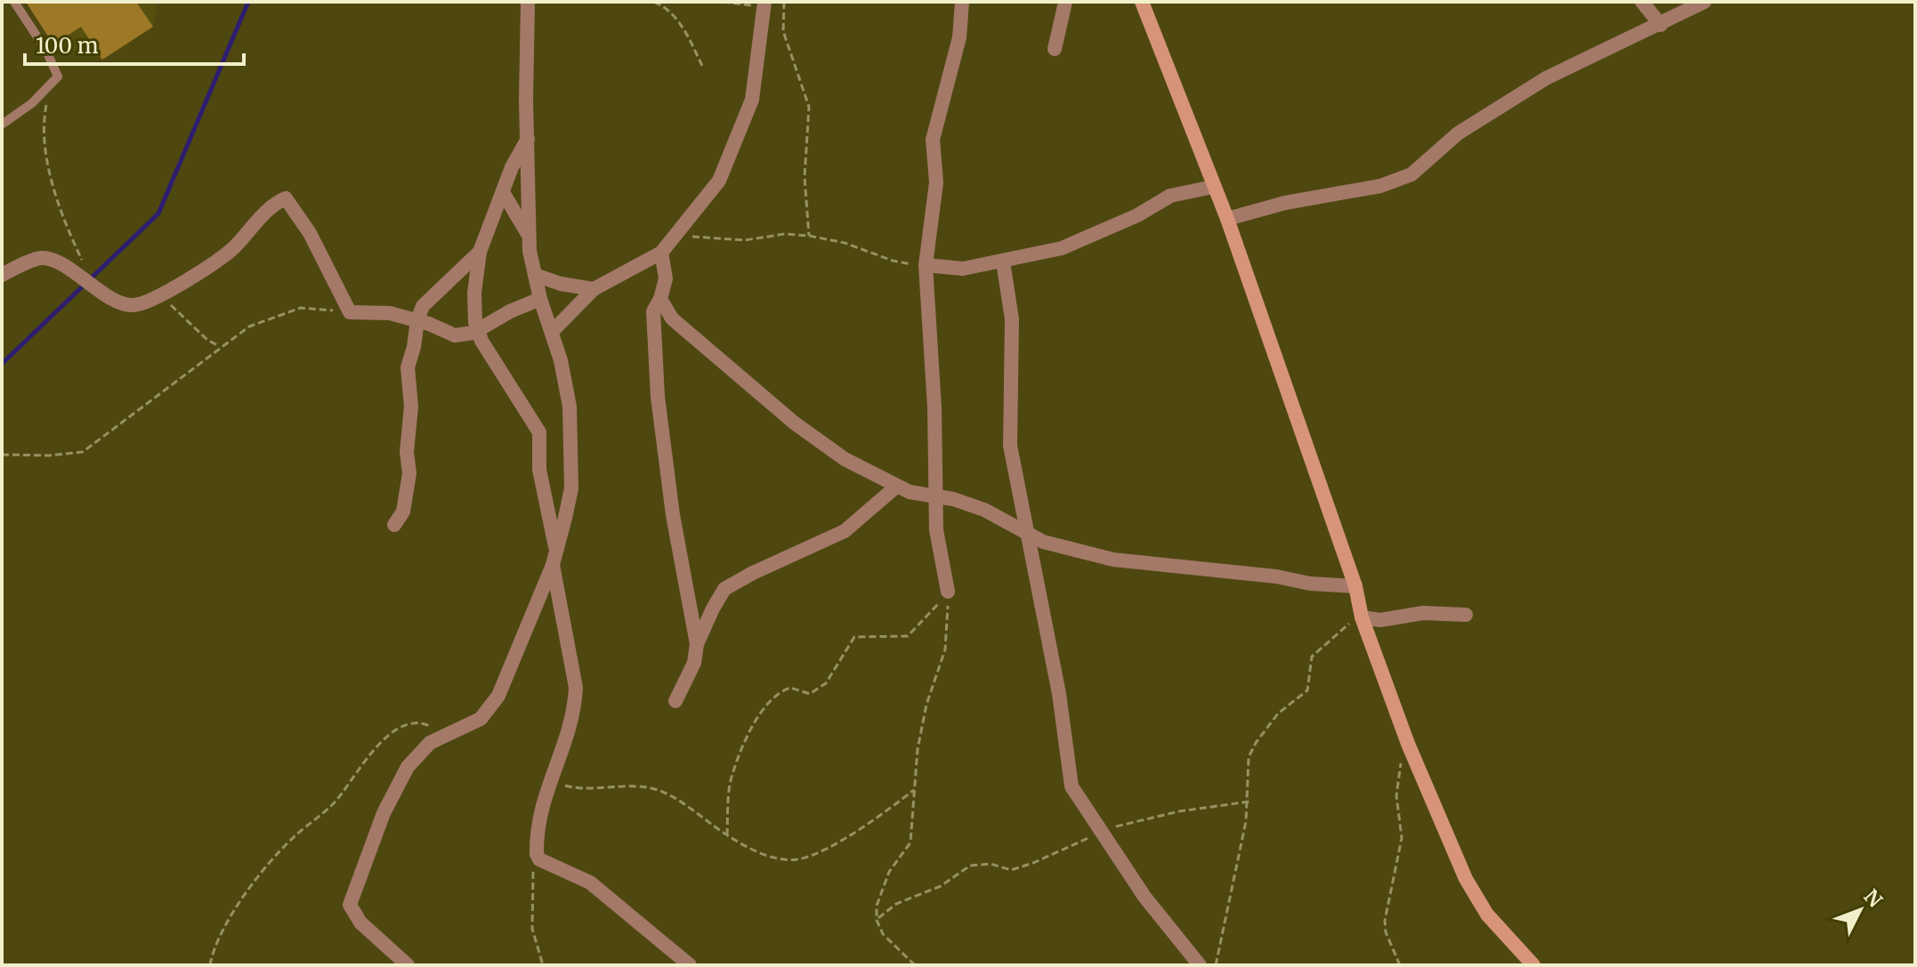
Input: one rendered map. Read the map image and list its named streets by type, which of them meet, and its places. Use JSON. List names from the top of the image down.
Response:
{
  "scale_bar": "100 m",
  "north": "top right"
}
